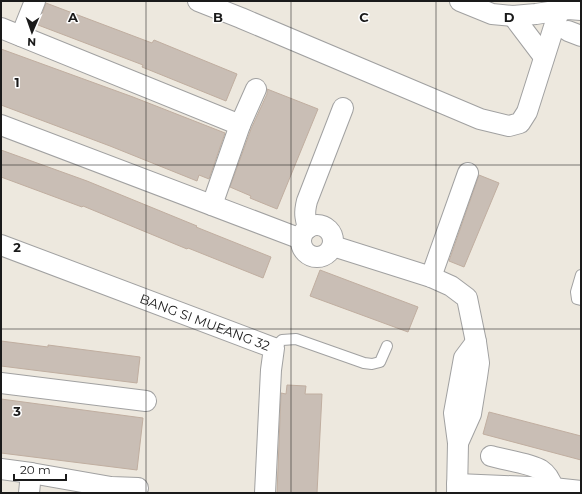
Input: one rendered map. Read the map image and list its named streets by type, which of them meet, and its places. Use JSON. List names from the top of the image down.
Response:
{
  "streets": {
    "street": ["BANG SI MUEANG 32"]
  },
  "scale_bar": "20 m",
  "north": "bottom",
  "grid": {
    "columns": [
      "A",
      "B",
      "C",
      "D"
    ],
    "rows": ["1", "2", "3"]
  }
}
